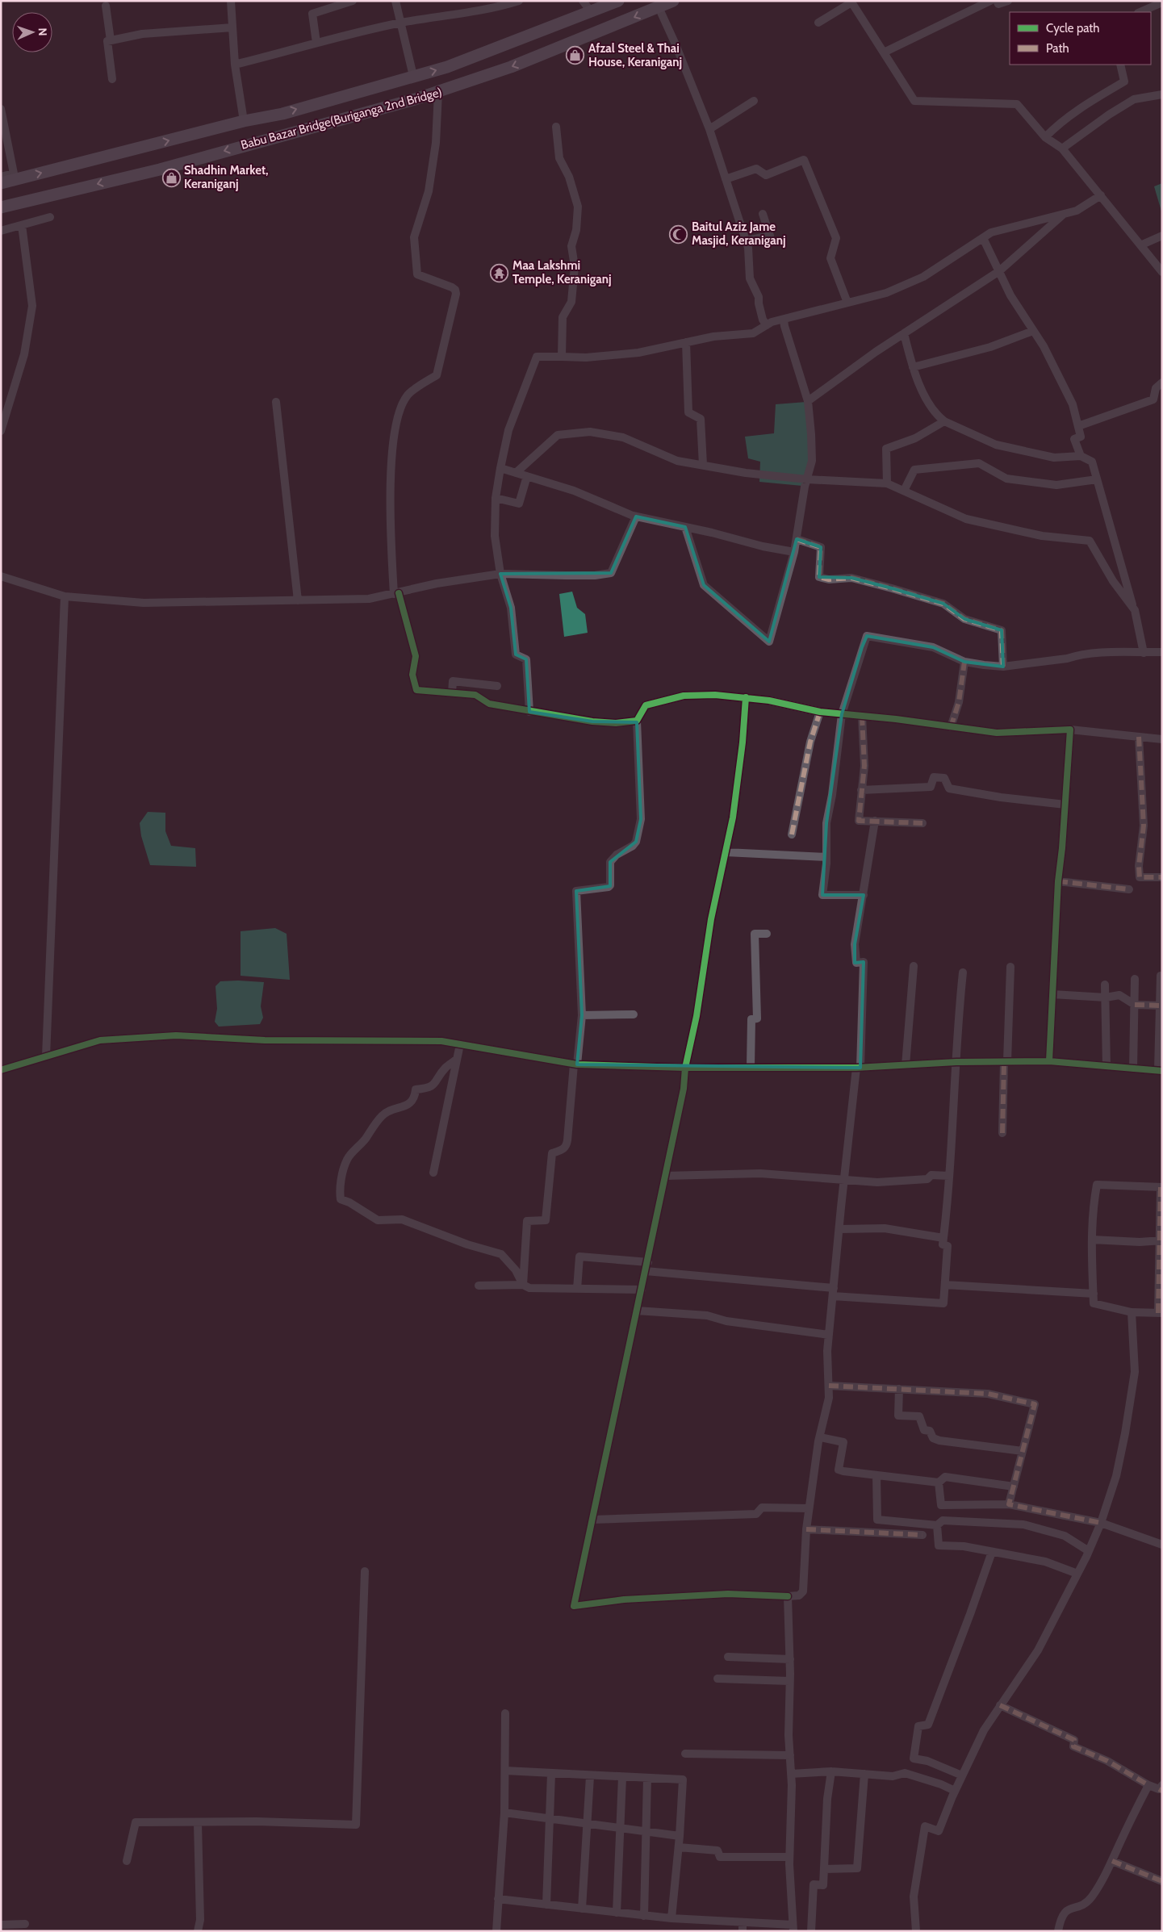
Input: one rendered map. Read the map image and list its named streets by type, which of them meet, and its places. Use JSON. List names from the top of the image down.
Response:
{
  "streets": {
    "highway": ["Babu Bazar Bridge(Buriganga 2nd Bridge)"]
  },
  "places": {
    "shop": ["Afzal Steel & Thai House, Keraniganj", "Shadhin Market, Keraniganj"],
    "mosque": ["Baitul Aziz Jame Masjid, Keraniganj"],
    "temple": ["Maa Lakshmi Temple, Keraniganj"]
  },
  "legend": ["Cycle path", "Path"],
  "north": "right"
}
